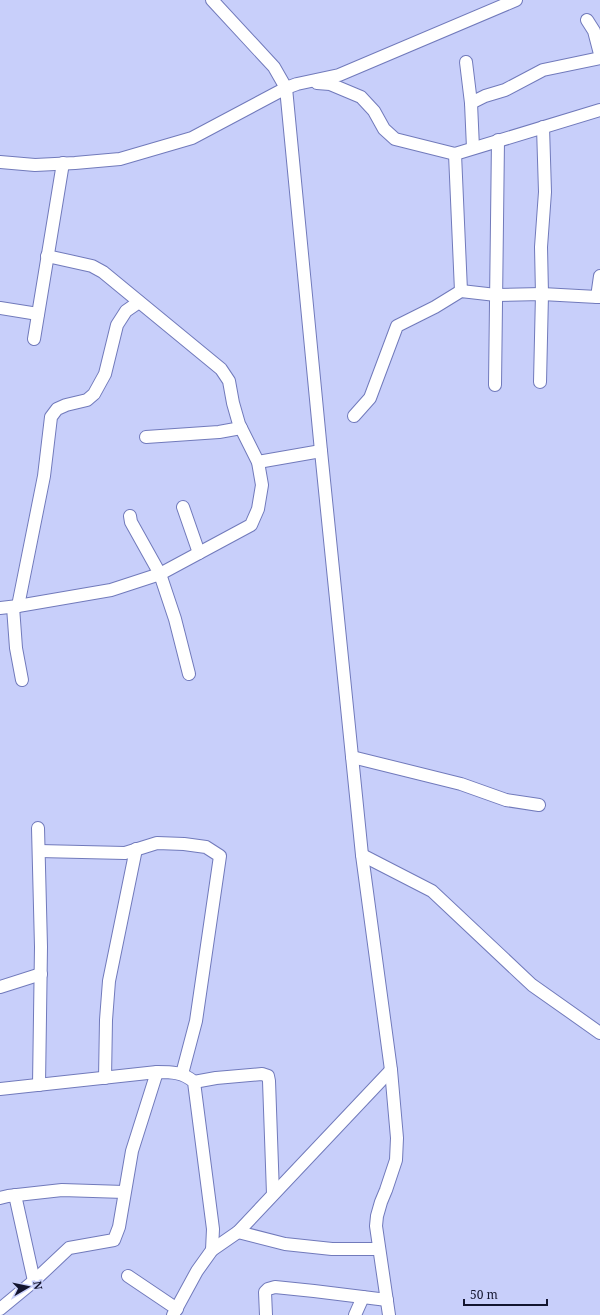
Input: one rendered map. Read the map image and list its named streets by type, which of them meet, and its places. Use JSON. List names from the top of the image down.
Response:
{
  "scale_bar": "50 m",
  "north": "right"
}
